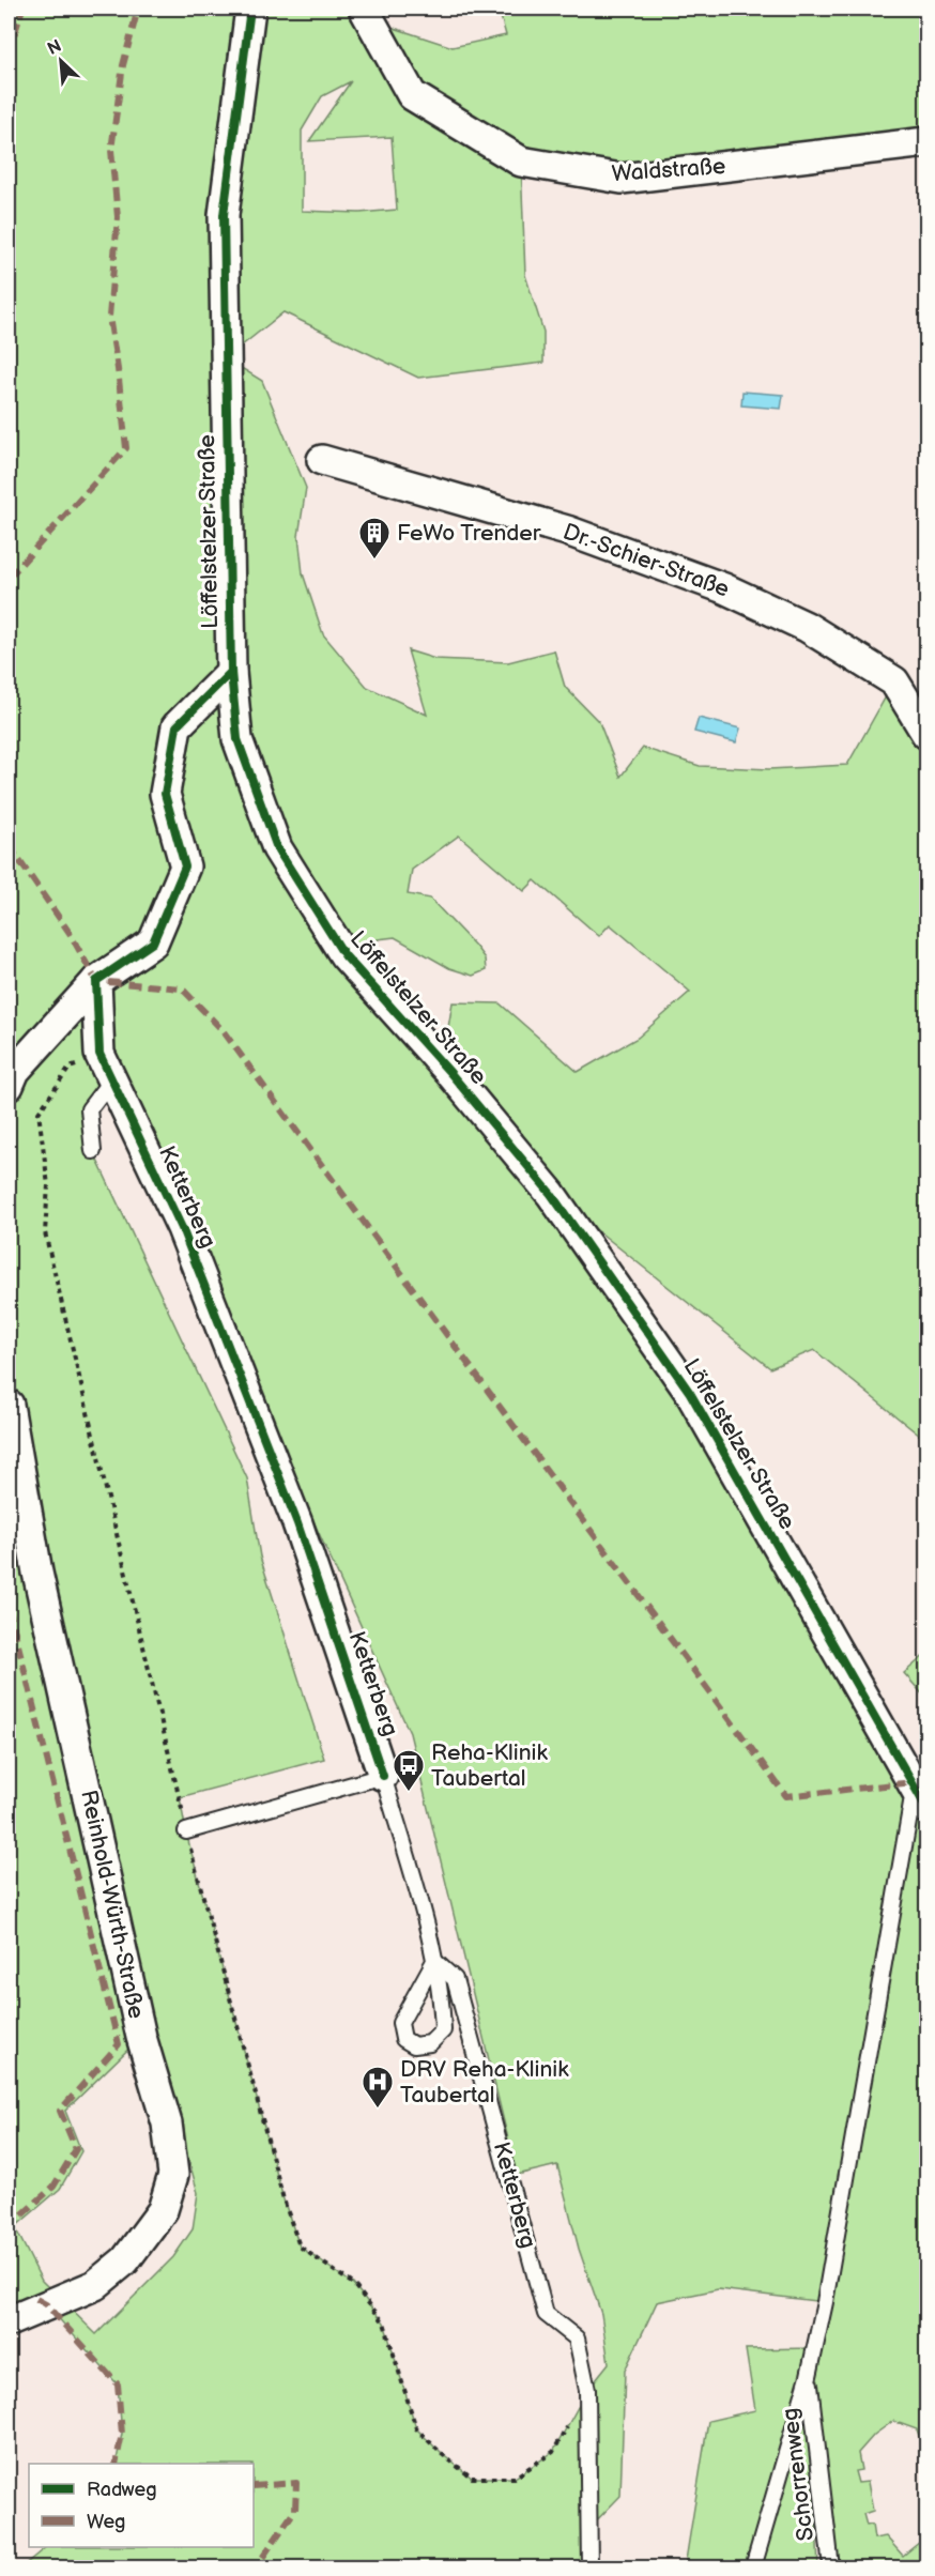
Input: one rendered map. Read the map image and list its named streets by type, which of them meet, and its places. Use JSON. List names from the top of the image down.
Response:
{
  "streets": {
    "street": [
      "Waldstraße",
      "Löffelstelzer Straße",
      "Dr.-Schier-Straße",
      "Ketterberg",
      "Reinhold-Würth-Straße"
    ],
    "lane": ["Schorrenweg"]
  },
  "places": {
    "building": ["FeWo Trender"],
    "bus stop": ["Reha-Klinik Taubertal"],
    "hospital": ["DRV Reha-Klinik Taubertal"]
  },
  "legend": ["Radweg", "Weg"],
  "north": "top left"
}
